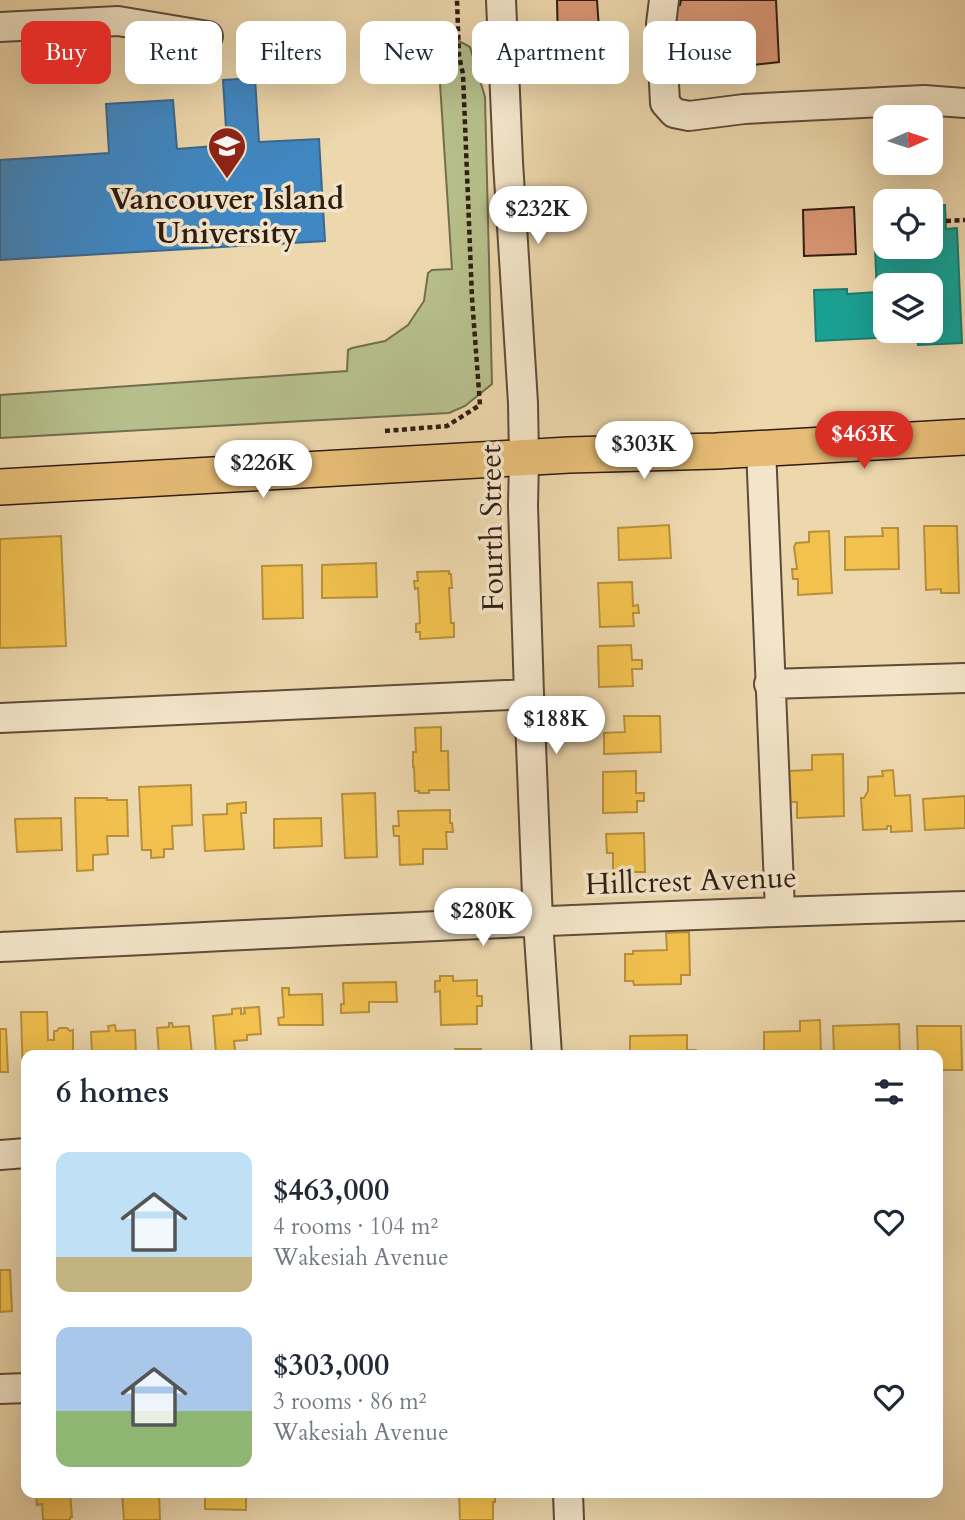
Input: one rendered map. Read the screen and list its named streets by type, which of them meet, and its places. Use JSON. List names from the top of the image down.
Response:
{
  "streets": {
    "street": ["Fourth Street", "Hillcrest Avenue"]
  },
  "crossings": [
    ["Fourth Street", "Hillcrest Avenue"]
  ],
  "places": {
    "school or university": ["Vancouver Island University"]
  },
  "north": "right",
  "page": {
    "chip": [
      "Buy",
      "Rent",
      "Filters",
      "New",
      "Apartment",
      "House"
    ],
    "price": [
      "$232K",
      "$463K",
      "$303K",
      "$226K",
      "$188K",
      "$280K"
    ],
    "heading": "6 homes",
    "list": [
      {
        "name": "$463,000",
        "note": "4 rooms · 104 m² · Wakesiah Avenue"
      },
      {
        "name": "$303,000",
        "note": "3 rooms · 86 m² · Wakesiah Avenue"
      }
    ]
  }
}
